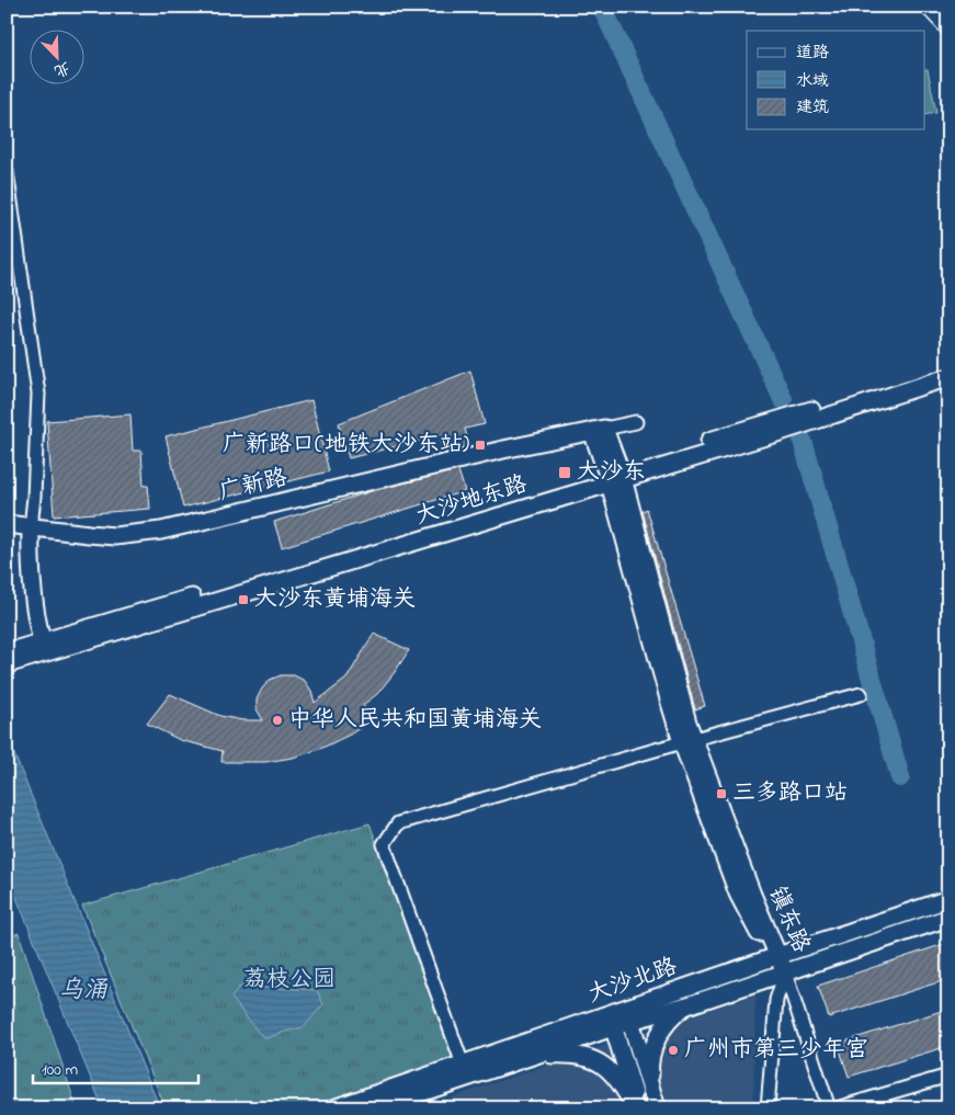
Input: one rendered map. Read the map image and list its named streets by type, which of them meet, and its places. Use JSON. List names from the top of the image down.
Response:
{
  "streets": {
    "street": [
      "广新路",
      "大沙地东路",
      "镇东路",
      "大沙北路"
    ]
  },
  "crossings": [
    ["广新路", "镇东路"],
    ["大沙地东路", "镇东路"],
    ["镇东路", "大沙北路"]
  ],
  "water": ["乌涌"],
  "parks": ["荔枝公园"],
  "places": {
    "transit": [
      "广新路口(地铁大沙东站)",
      "大沙东",
      "大沙东黄埔海关",
      "三多路口站"
    ],
    "other": ["中华人民共和国黄埔海关", "广州市第三少年宫"]
  },
  "legend": ["道路", "水域", "建筑"],
  "scale_bar": "100 m",
  "north": "bottom right"
}
